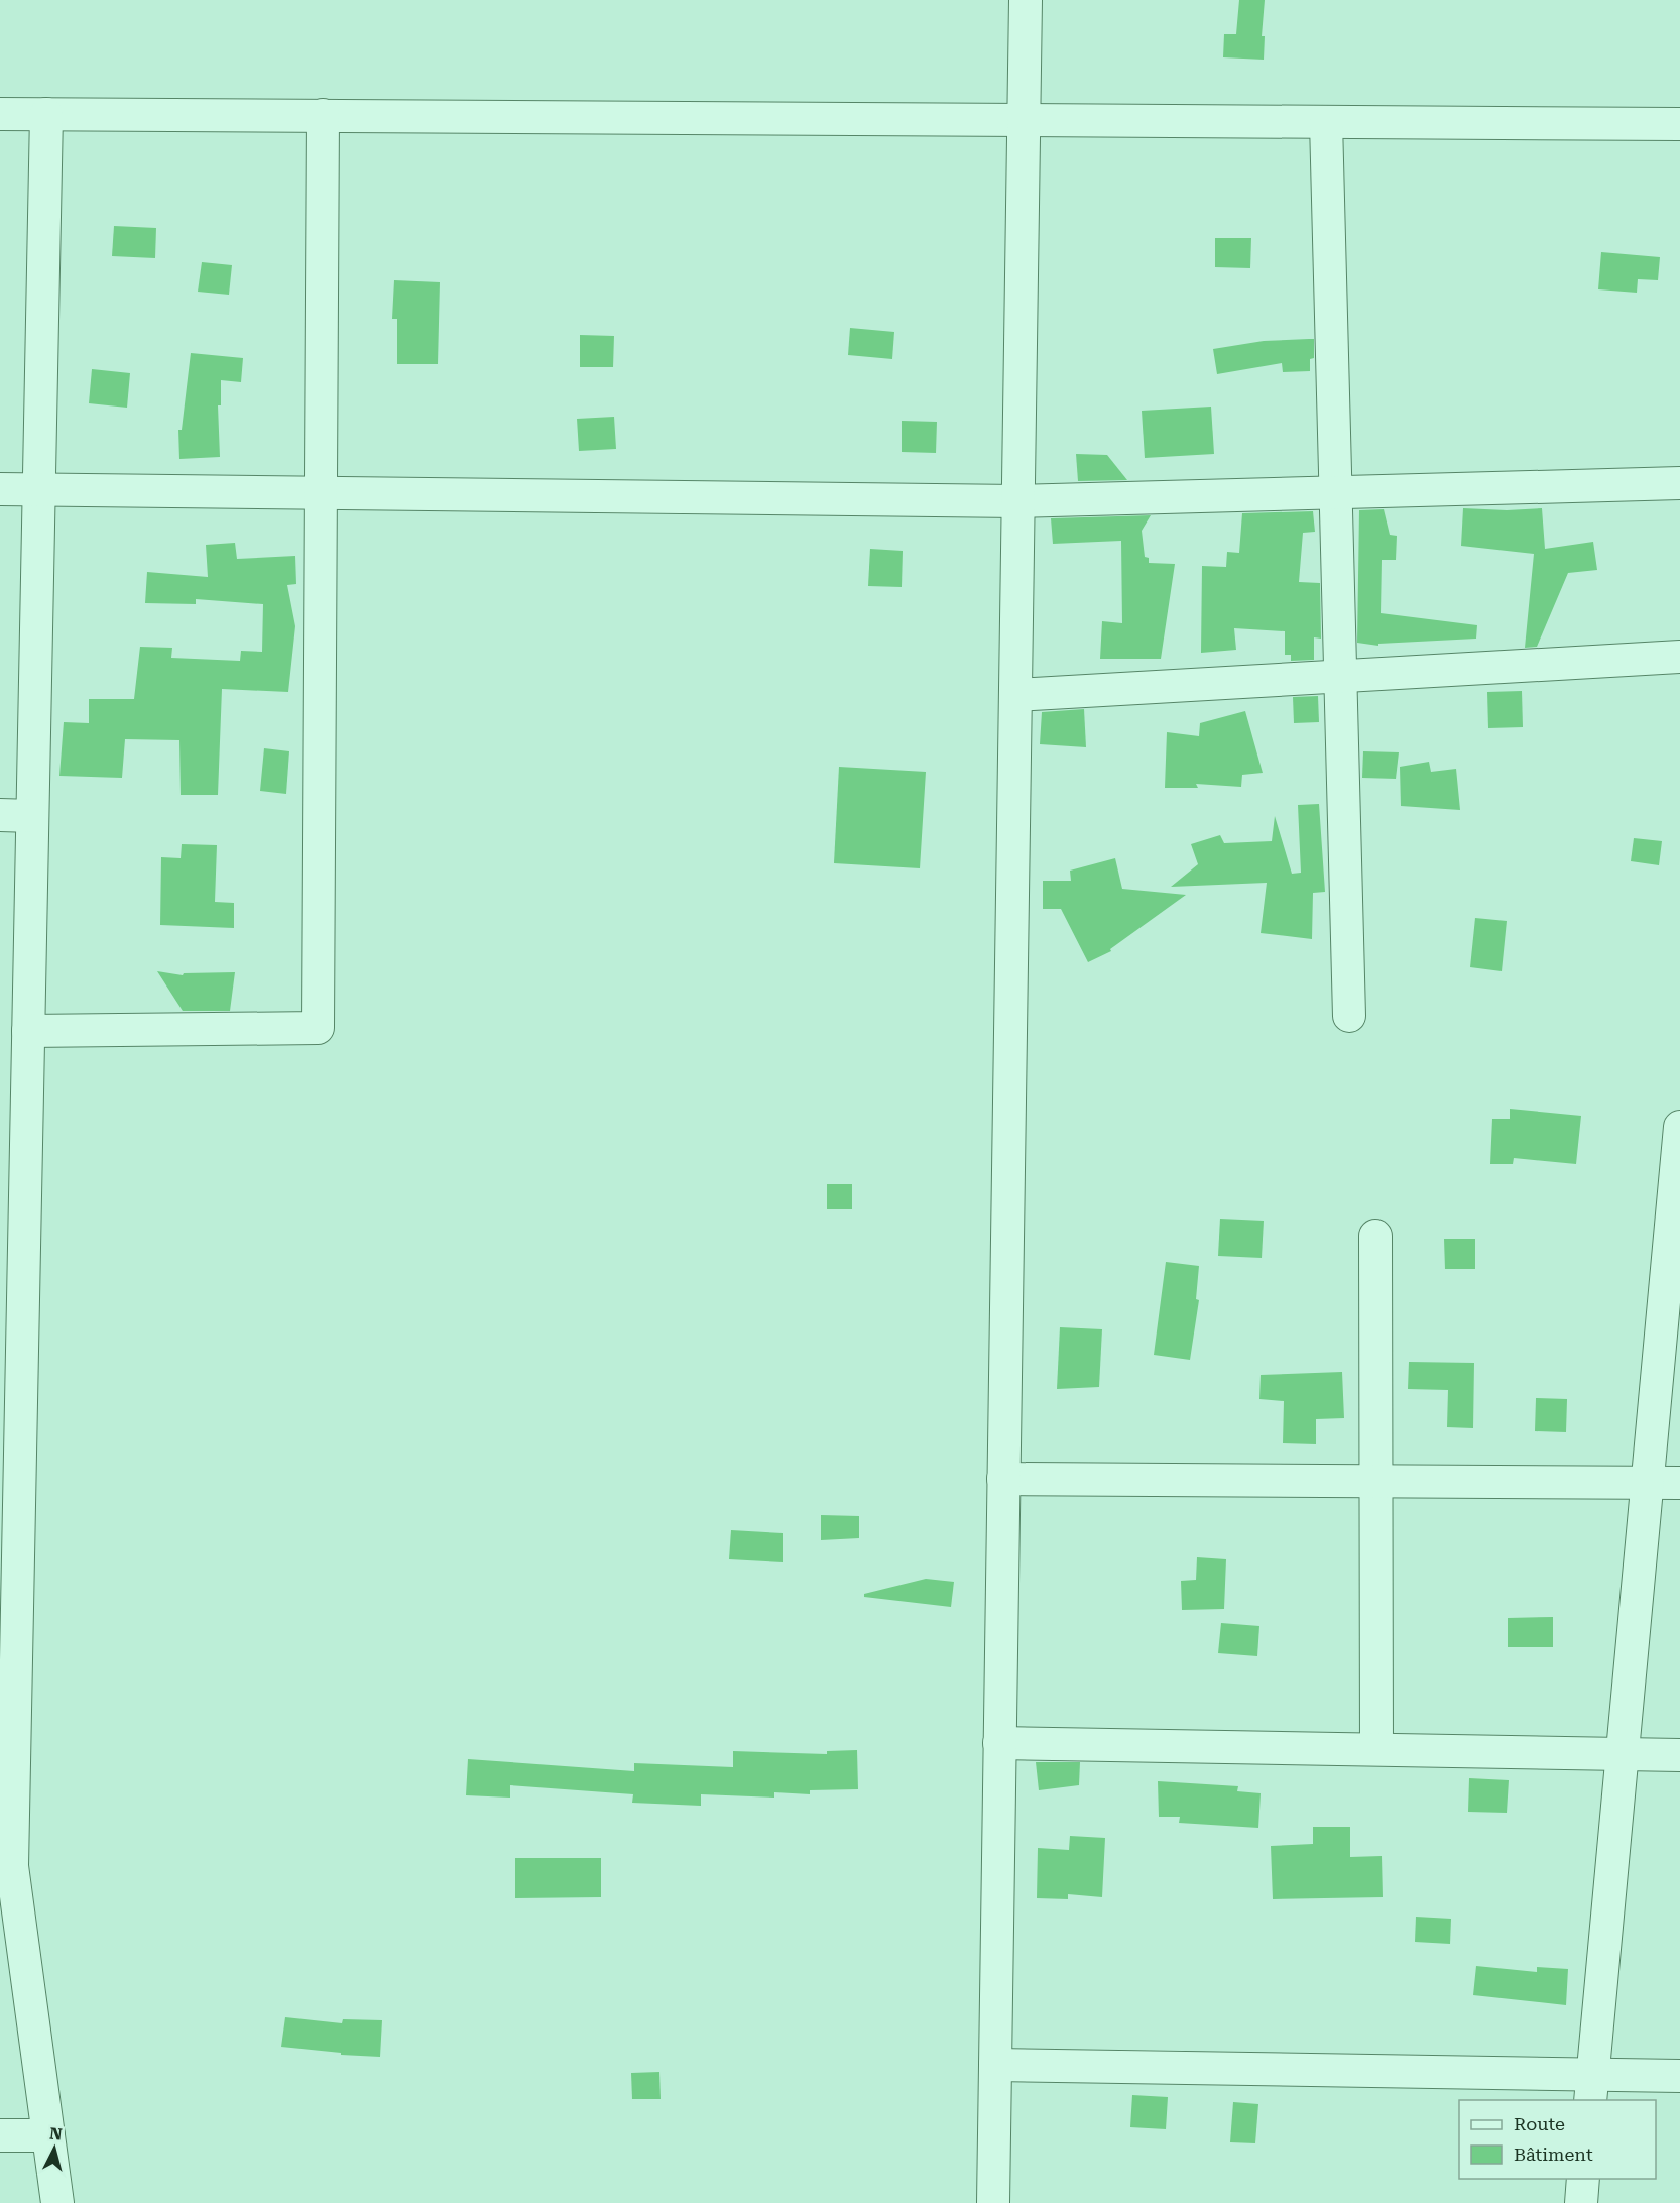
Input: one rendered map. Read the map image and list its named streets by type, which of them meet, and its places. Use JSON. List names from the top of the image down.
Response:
{
  "legend": ["Route", "Bâtiment"],
  "north": "top"
}
